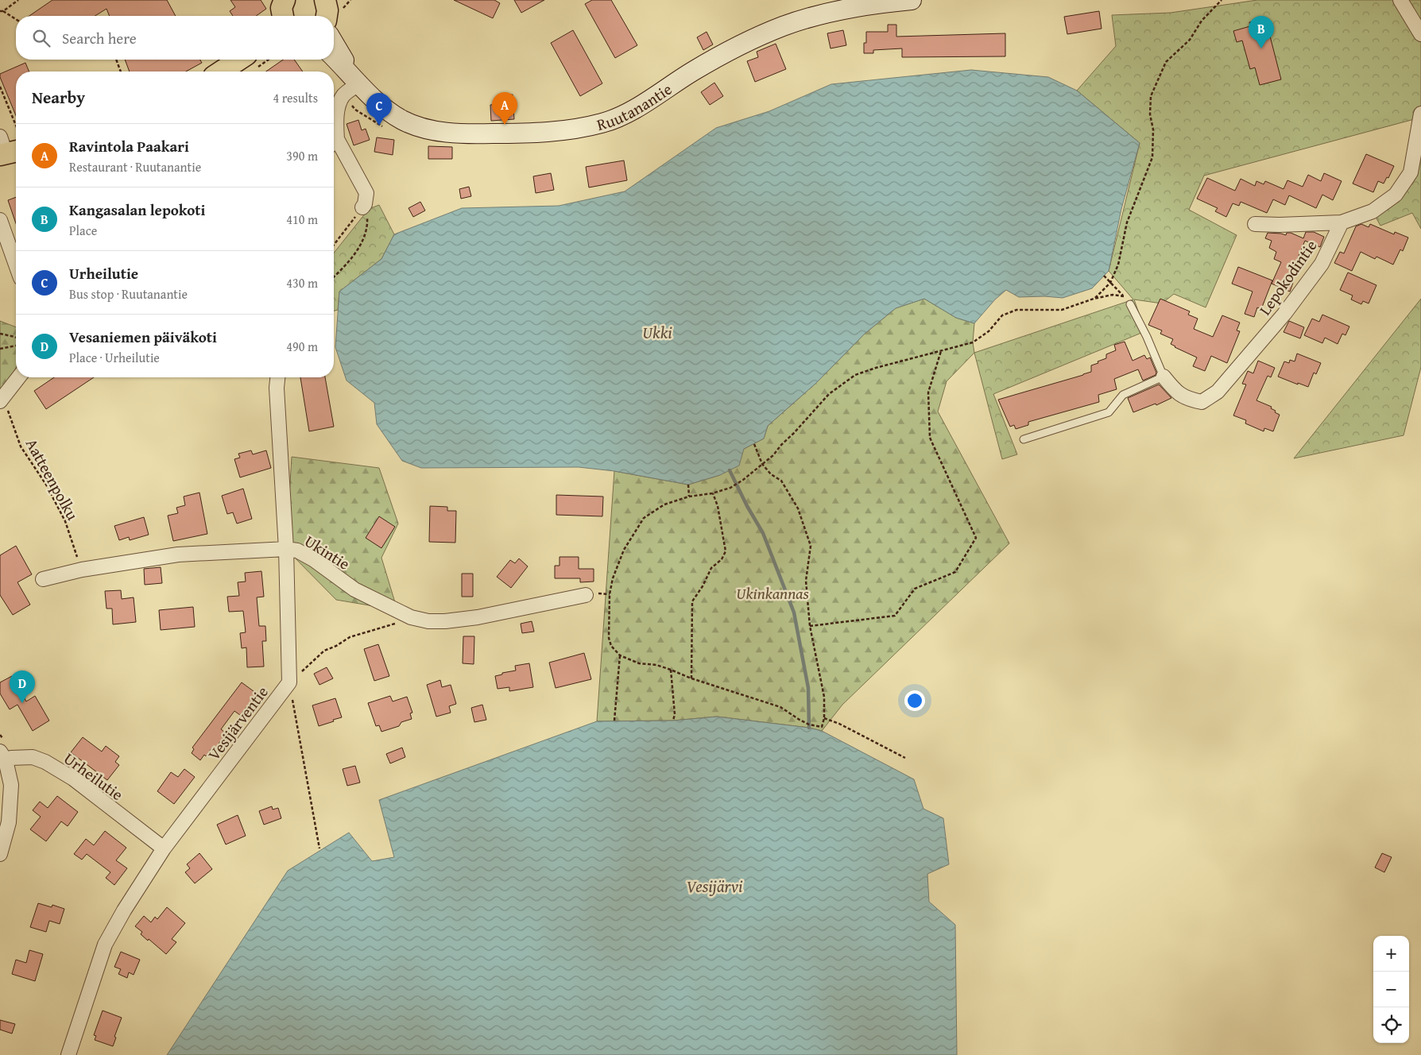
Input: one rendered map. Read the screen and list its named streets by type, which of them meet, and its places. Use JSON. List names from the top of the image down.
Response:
{
  "streets": {
    "main road": ["Ruutanantie"],
    "street": [
      "Lepokodintie",
      "Ukintie",
      "Vesijärventie",
      "Urheilutie"
    ],
    "path": ["Aatteenpolku"]
  },
  "crossings": [
    ["Aatteenpolku", "Ukintie"],
    ["Ukintie", "Vesijärventie"],
    ["Vesijärventie", "Urheilutie"]
  ],
  "water": ["Ukki", "Vesijärvi"],
  "parks": ["Ukinkannas"],
  "page": {
    "pins": [
      "B",
      "A",
      "C",
      "D"
    ],
    "search": "Search here",
    "heading": ["Nearby", "4 results"],
    "list": [
      {
        "mark": "A",
        "name": "Ravintola Paakari",
        "note": "Restaurant · Ruutanantie",
        "value": "390 m"
      },
      {
        "mark": "B",
        "name": "Kangasalan lepokoti",
        "note": "Place",
        "value": "410 m"
      },
      {
        "mark": "C",
        "name": "Urheilutie",
        "note": "Bus stop · Ruutanantie",
        "value": "430 m"
      },
      {
        "mark": "D",
        "name": "Vesaniemen päiväkoti",
        "note": "Place · Urheilutie",
        "value": "490 m"
      }
    ],
    "map_buttons": ["+", "−"]
  }
}
